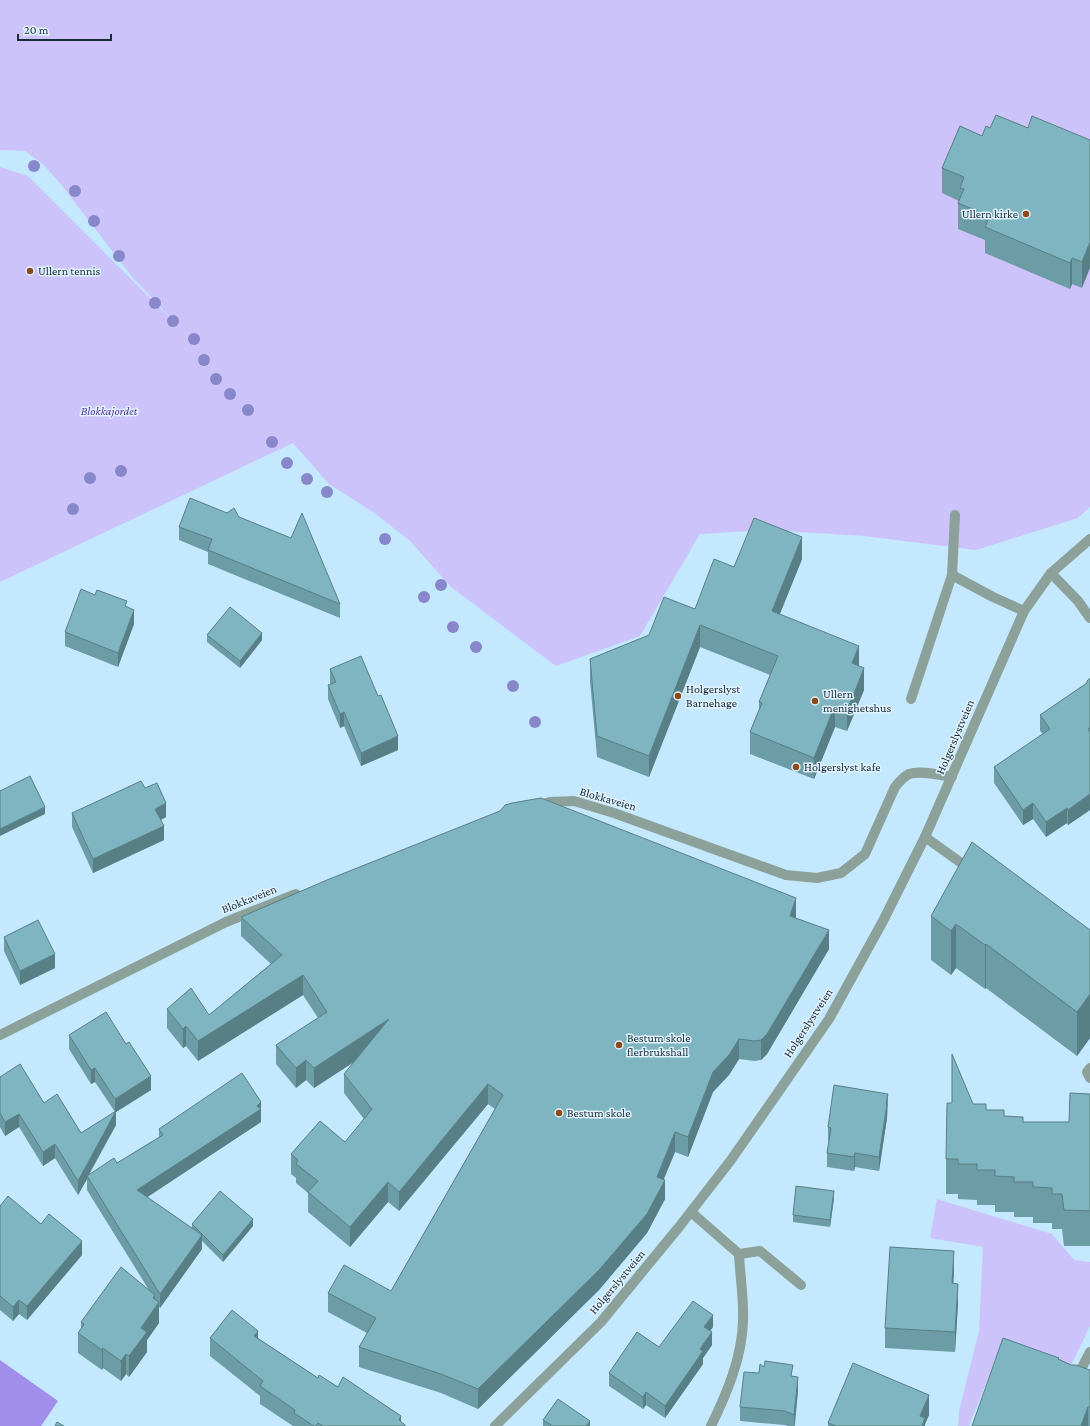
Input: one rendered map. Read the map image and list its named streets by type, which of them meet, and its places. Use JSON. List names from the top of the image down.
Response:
{
  "streets": {
    "street": ["Holgerslystveien", "Blokkaveien"]
  },
  "crossings": [
    ["Holgerslystveien", "Blokkaveien"]
  ],
  "parks": ["Blokkajordet"],
  "places": [
    "Ullern kirke",
    "Ullern tennis",
    "Holgerslyst Barnehage",
    "Ullern menighetshus",
    "Holgerslyst kafe",
    "Bestum skole flerbrukshall",
    "Bestum skole"
  ],
  "scale_bar": "20 m"
}
